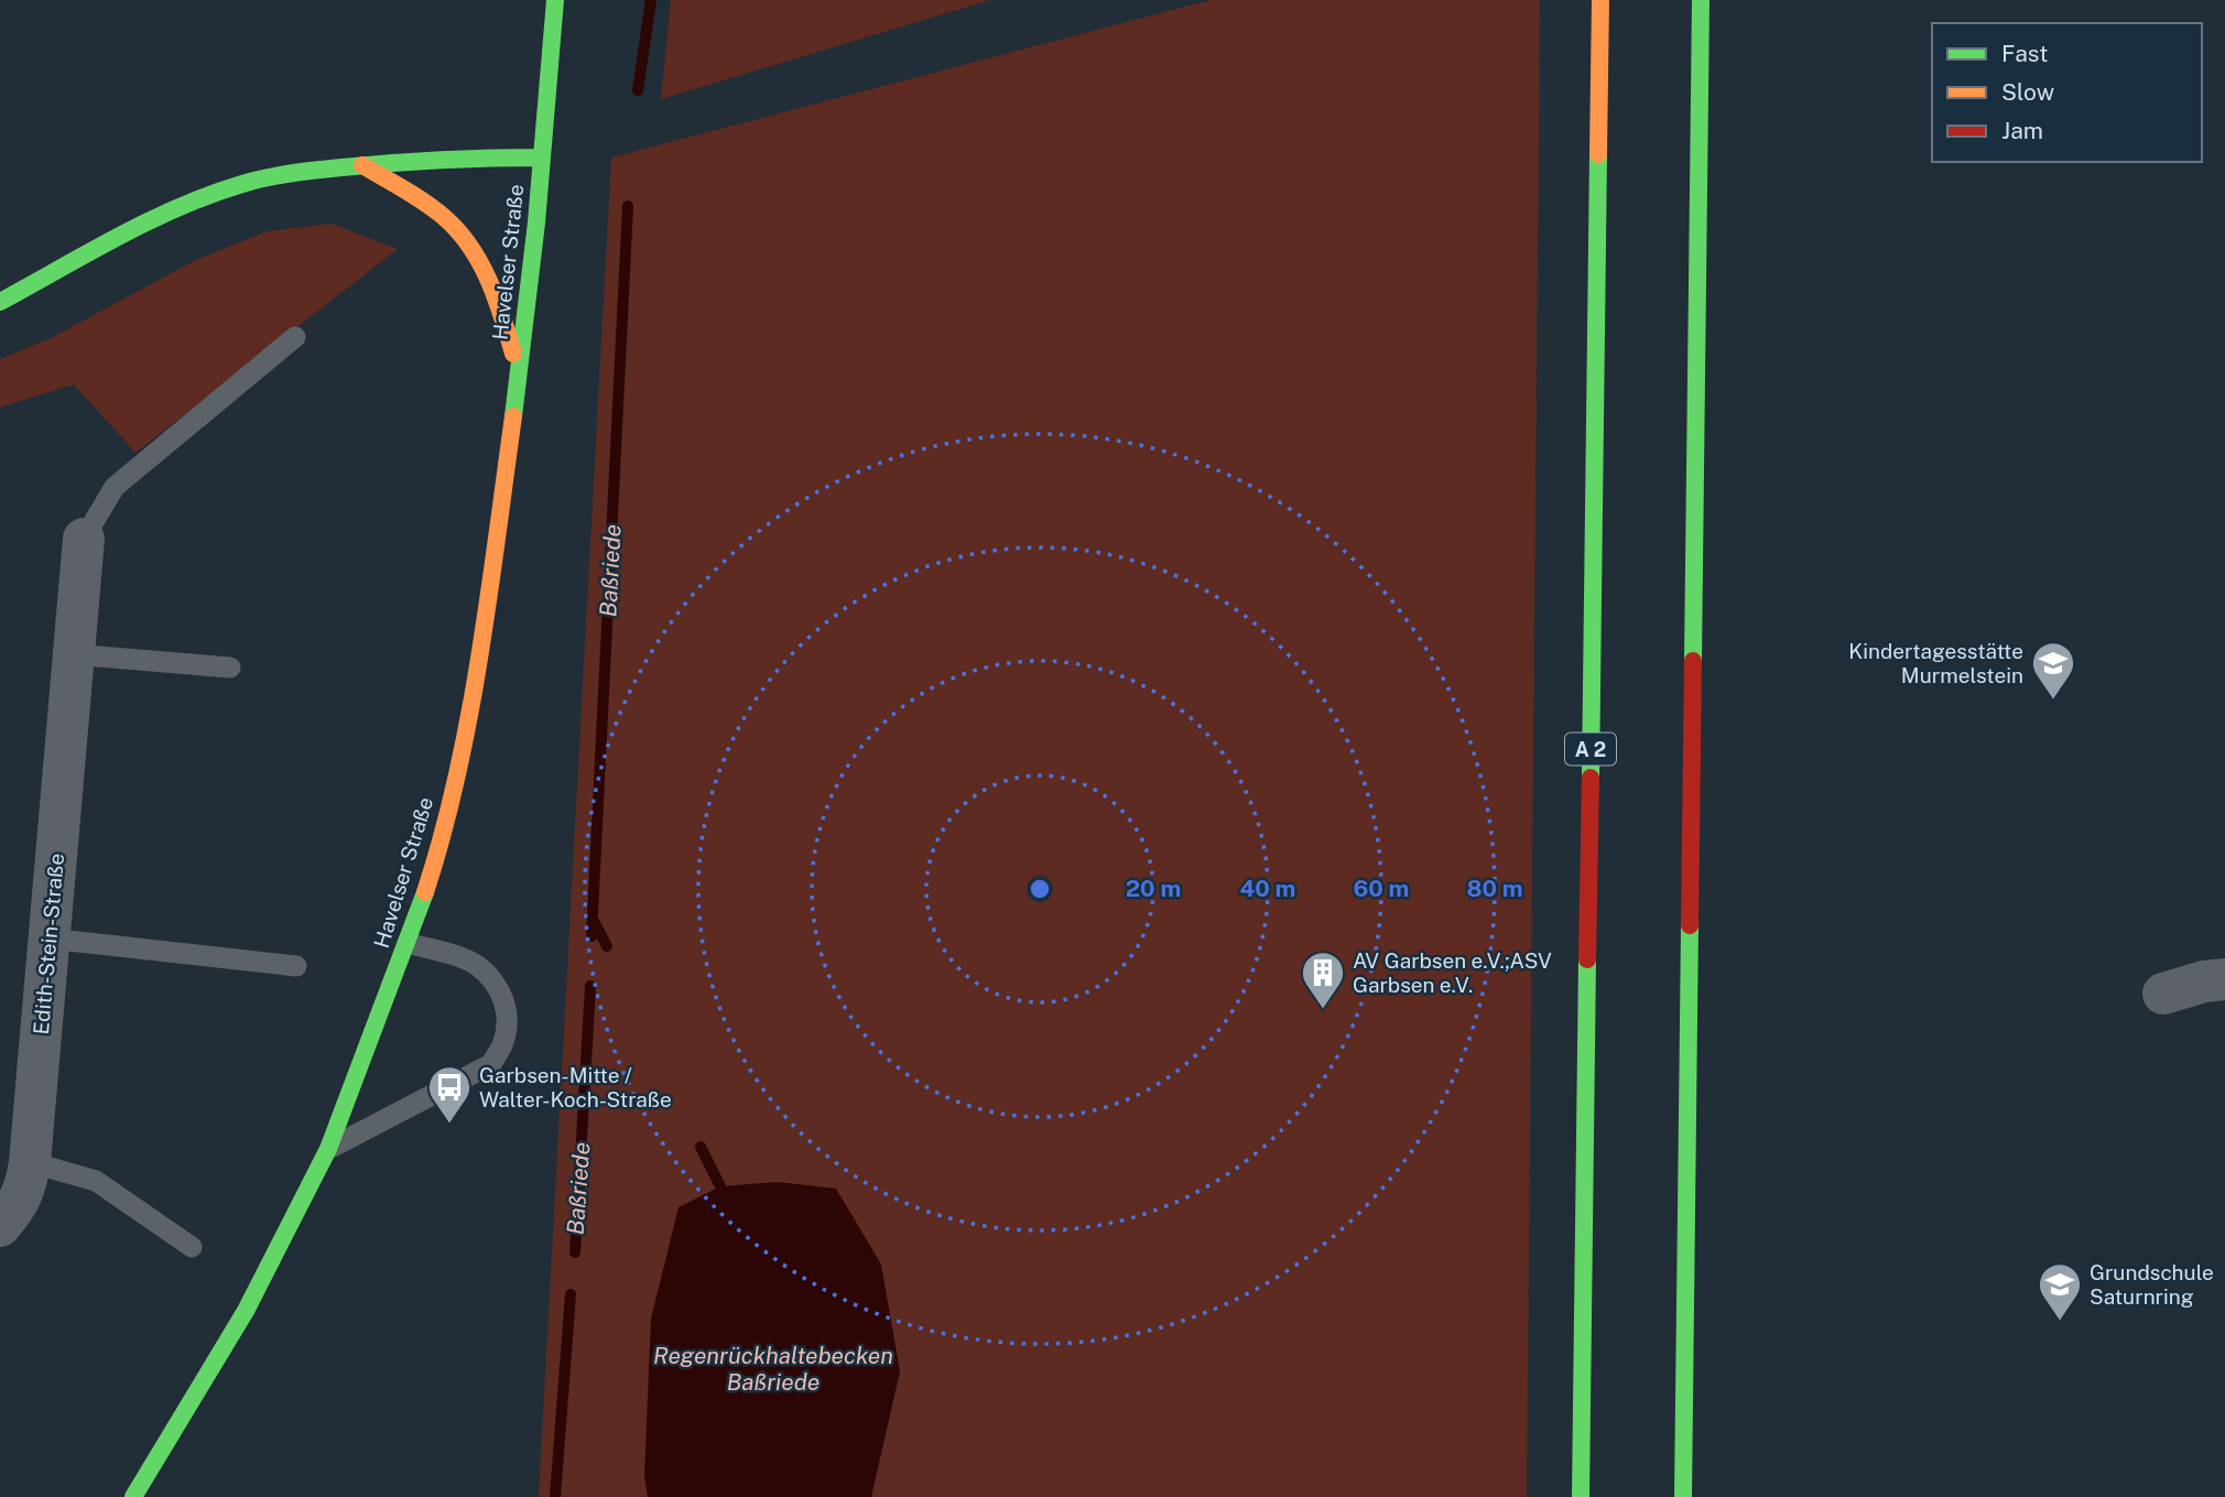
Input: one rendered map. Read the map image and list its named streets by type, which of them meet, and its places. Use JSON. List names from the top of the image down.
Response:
{
  "streets": {
    "main road": ["Havelser Straße", "A 2"],
    "street": ["Edith-Stein-Straße"]
  },
  "water": ["Baßriede", "Regenrückhaltebecken Baßriede"],
  "places": {
    "school or university": ["Kindertagesstätte Murmelstein", "Grundschule Saturnring"],
    "building": ["AV Garbsen e.V.;ASV Garbsen e.V."],
    "bus stop": ["Garbsen-Mitte / Walter-Koch-Straße"]
  },
  "legend": ["Fast", "Slow", "Jam"],
  "rings": [
    "20 m",
    "40 m",
    "60 m",
    "80 m"
  ]
}
